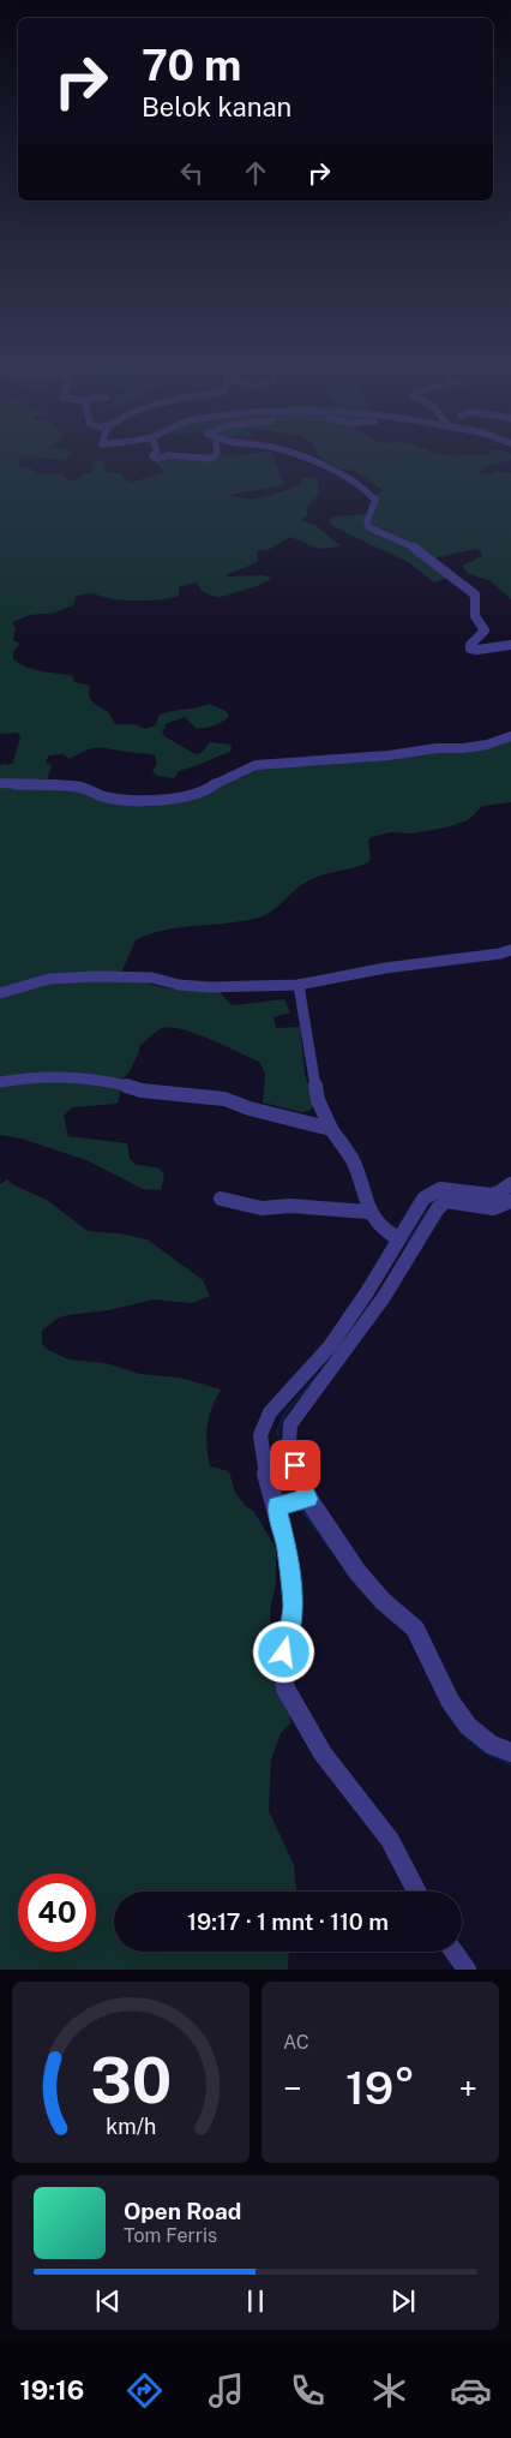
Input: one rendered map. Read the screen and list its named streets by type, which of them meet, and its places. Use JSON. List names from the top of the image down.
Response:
{
  "page": {
    "turn": ["70 m", "Belok kanan"],
    "limit": "40",
    "trip": "19:17 · 1 mnt · 110 m",
    "tile": "AC",
    "heat": ["−", "19°", "+"],
    "song": ["Open Road", "Tom Ferris"],
    "tabs": "19:16",
    "gauge": ["30", "km/h"]
  }
}
